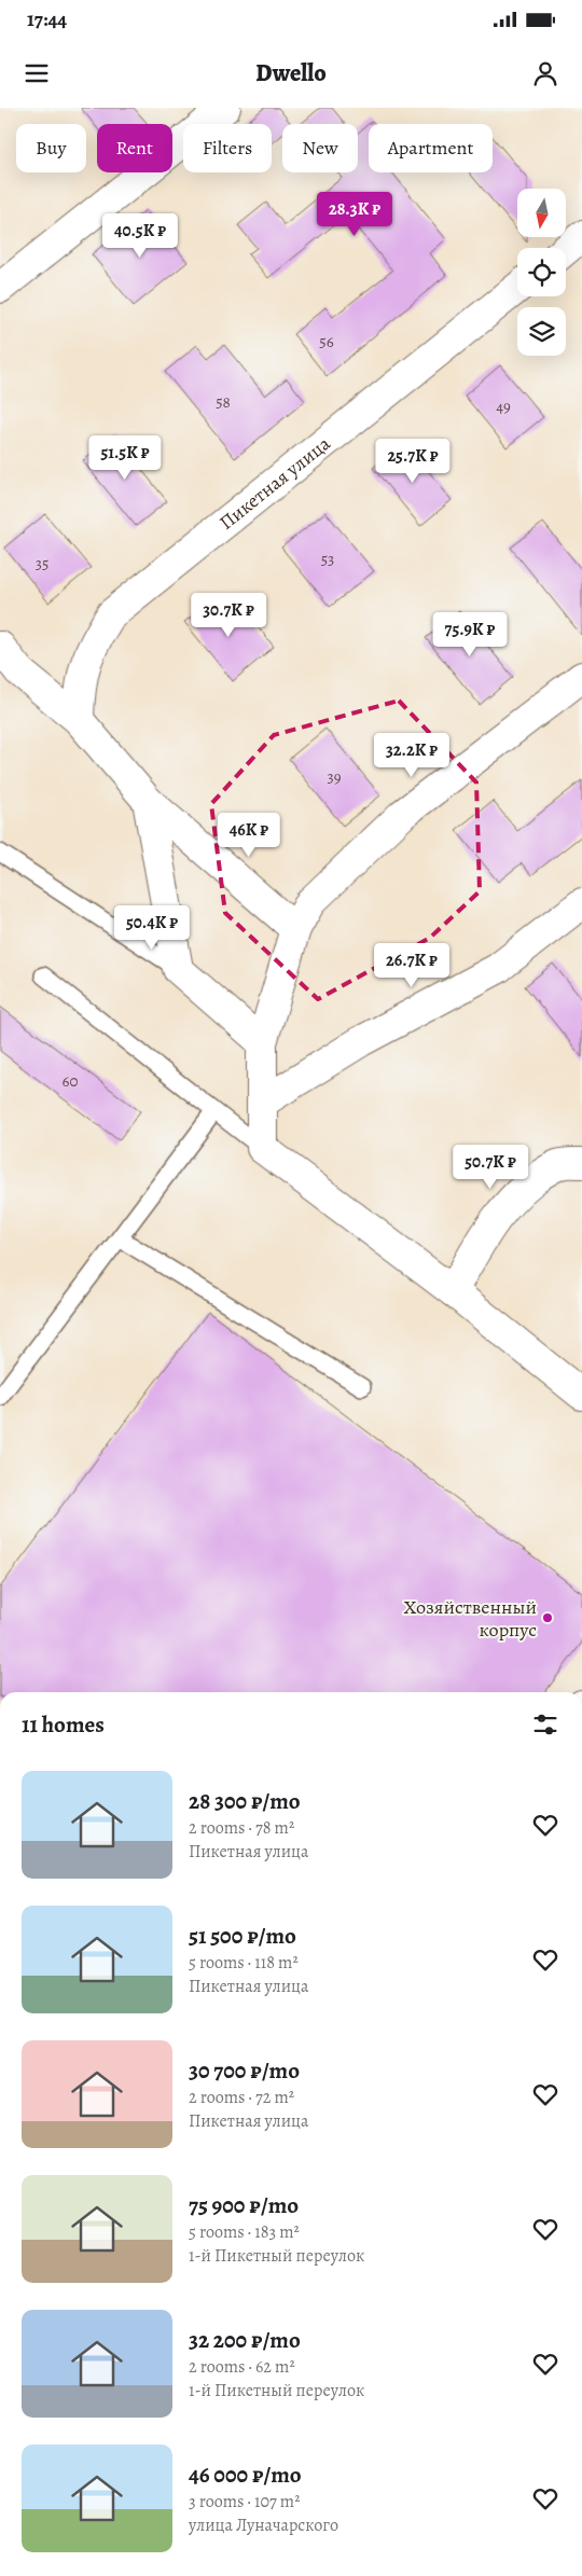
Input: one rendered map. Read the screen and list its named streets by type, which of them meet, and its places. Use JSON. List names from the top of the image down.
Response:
{
  "streets": {
    "street": ["Пикетная улица"]
  },
  "places": ["Хозяйственный корпус"],
  "house_numbers": [
    "56",
    "58",
    "49",
    "53",
    "35",
    "39",
    "60"
  ],
  "north": "bottom",
  "page": {
    "status": "17:44",
    "header": "Dwello",
    "chip": [
      "Buy",
      "Rent",
      "Filters",
      "New",
      "Apartment"
    ],
    "price": [
      "28.3K ₽",
      "40.5K ₽",
      "51.5K ₽",
      "25.7K ₽",
      "30.7K ₽",
      "75.9K ₽",
      "32.2K ₽",
      "46K ₽",
      "50.4K ₽",
      "26.7K ₽",
      "50.7K ₽"
    ],
    "heading": "11 homes",
    "list": [
      {
        "name": "28 300 ₽/mo",
        "note": "2 rooms · 78 m² · Пикетная улица"
      },
      {
        "name": "51 500 ₽/mo",
        "note": "5 rooms · 118 m² · Пикетная улица"
      },
      {
        "name": "30 700 ₽/mo",
        "note": "2 rooms · 72 m² · Пикетная улица"
      },
      {
        "name": "75 900 ₽/mo",
        "note": "5 rooms · 183 m² · 1-й Пикетный переулок"
      },
      {
        "name": "32 200 ₽/mo",
        "note": "2 rooms · 62 m² · 1-й Пикетный переулок"
      },
      {
        "name": "46 000 ₽/mo",
        "note": "3 rooms · 107 m² · улица Луначарского"
      }
    ]
  }
}
